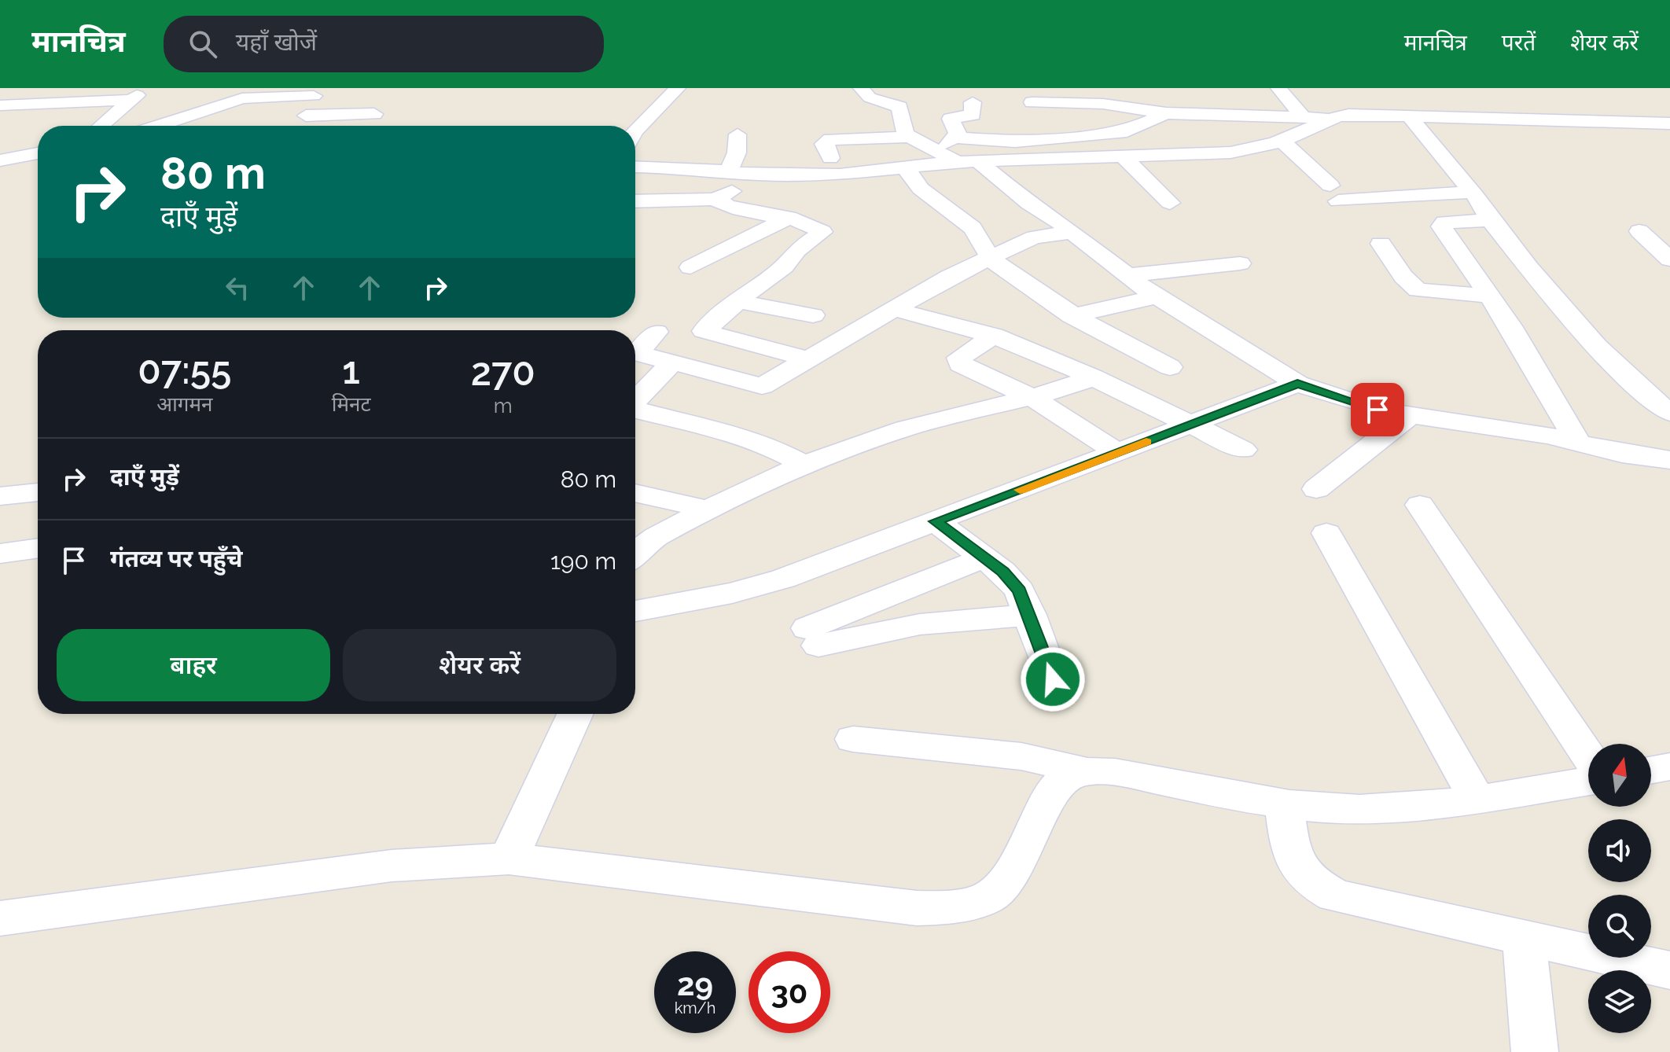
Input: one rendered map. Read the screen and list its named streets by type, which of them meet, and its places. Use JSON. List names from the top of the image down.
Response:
{
  "north": "top",
  "page": {
    "header": "मानचित्र",
    "search": "यहाँ खोजें",
    "nav": ["मानचित्र", "परतें", "शेयर करें"],
    "turn": ["80 m", "दाएँ मुड़ें"],
    "eta": [
      "07:55",
      "आगमन",
      "1",
      "मिनट",
      "270",
      "m"
    ],
    "list": [
      {
        "name": "दाएँ मुड़ें",
        "value": "80 m"
      },
      {
        "name": "गंतव्य पर पहुँचे",
        "value": "190 m"
      }
    ],
    "buttons": ["बाहर", "शेयर करें"],
    "speed": "29 km/h",
    "limit": "30"
  }
}
